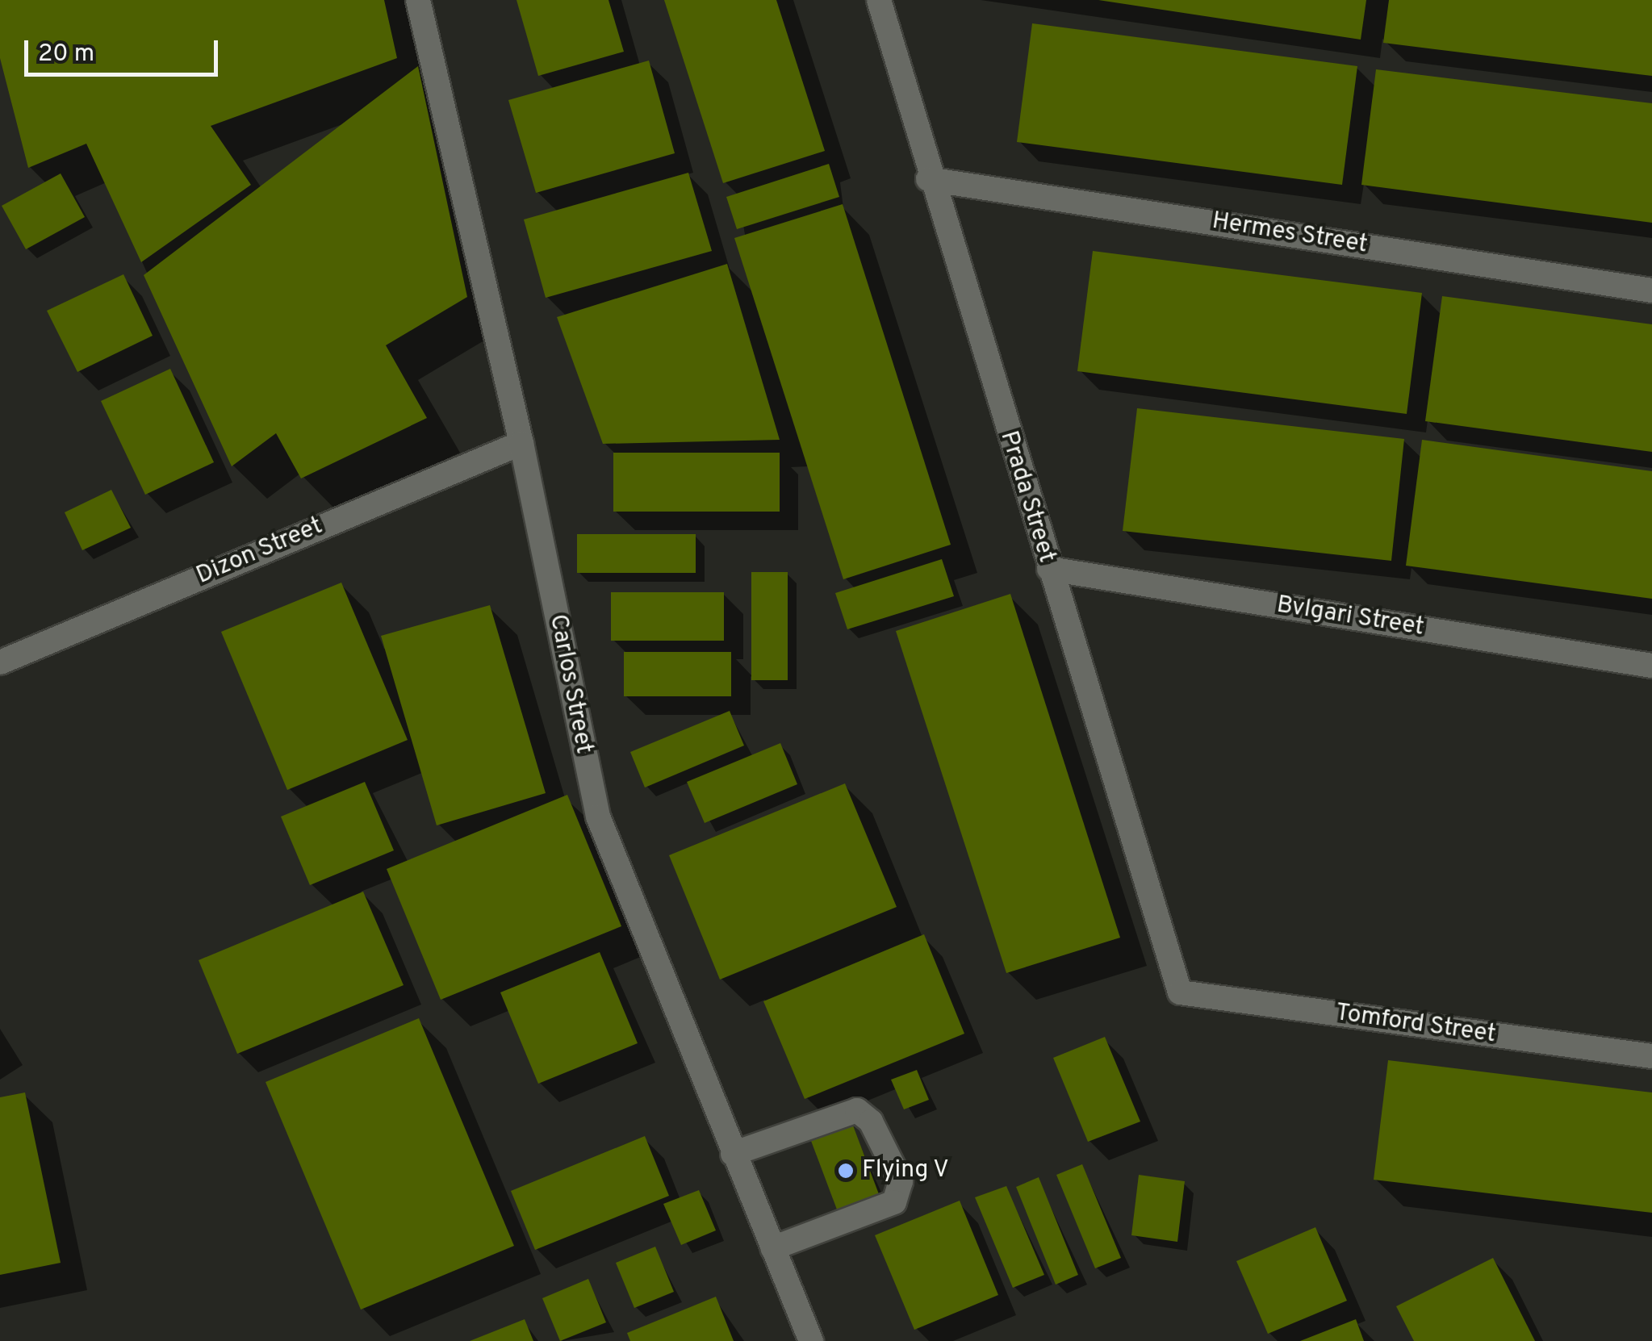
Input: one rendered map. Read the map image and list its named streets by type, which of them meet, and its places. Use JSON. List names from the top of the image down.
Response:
{
  "streets": {
    "street": [
      "Hermes Street",
      "Prada Street",
      "Dizon Street",
      "Bvlgari Street",
      "Carlos Street",
      "Tomford Street"
    ]
  },
  "crossings": [
    ["Hermes Street", "Prada Street"],
    ["Prada Street", "Bvlgari Street"],
    ["Prada Street", "Tomford Street"],
    ["Dizon Street", "Carlos Street"]
  ],
  "places": ["Flying V"],
  "scale_bar": "20 m"
}
